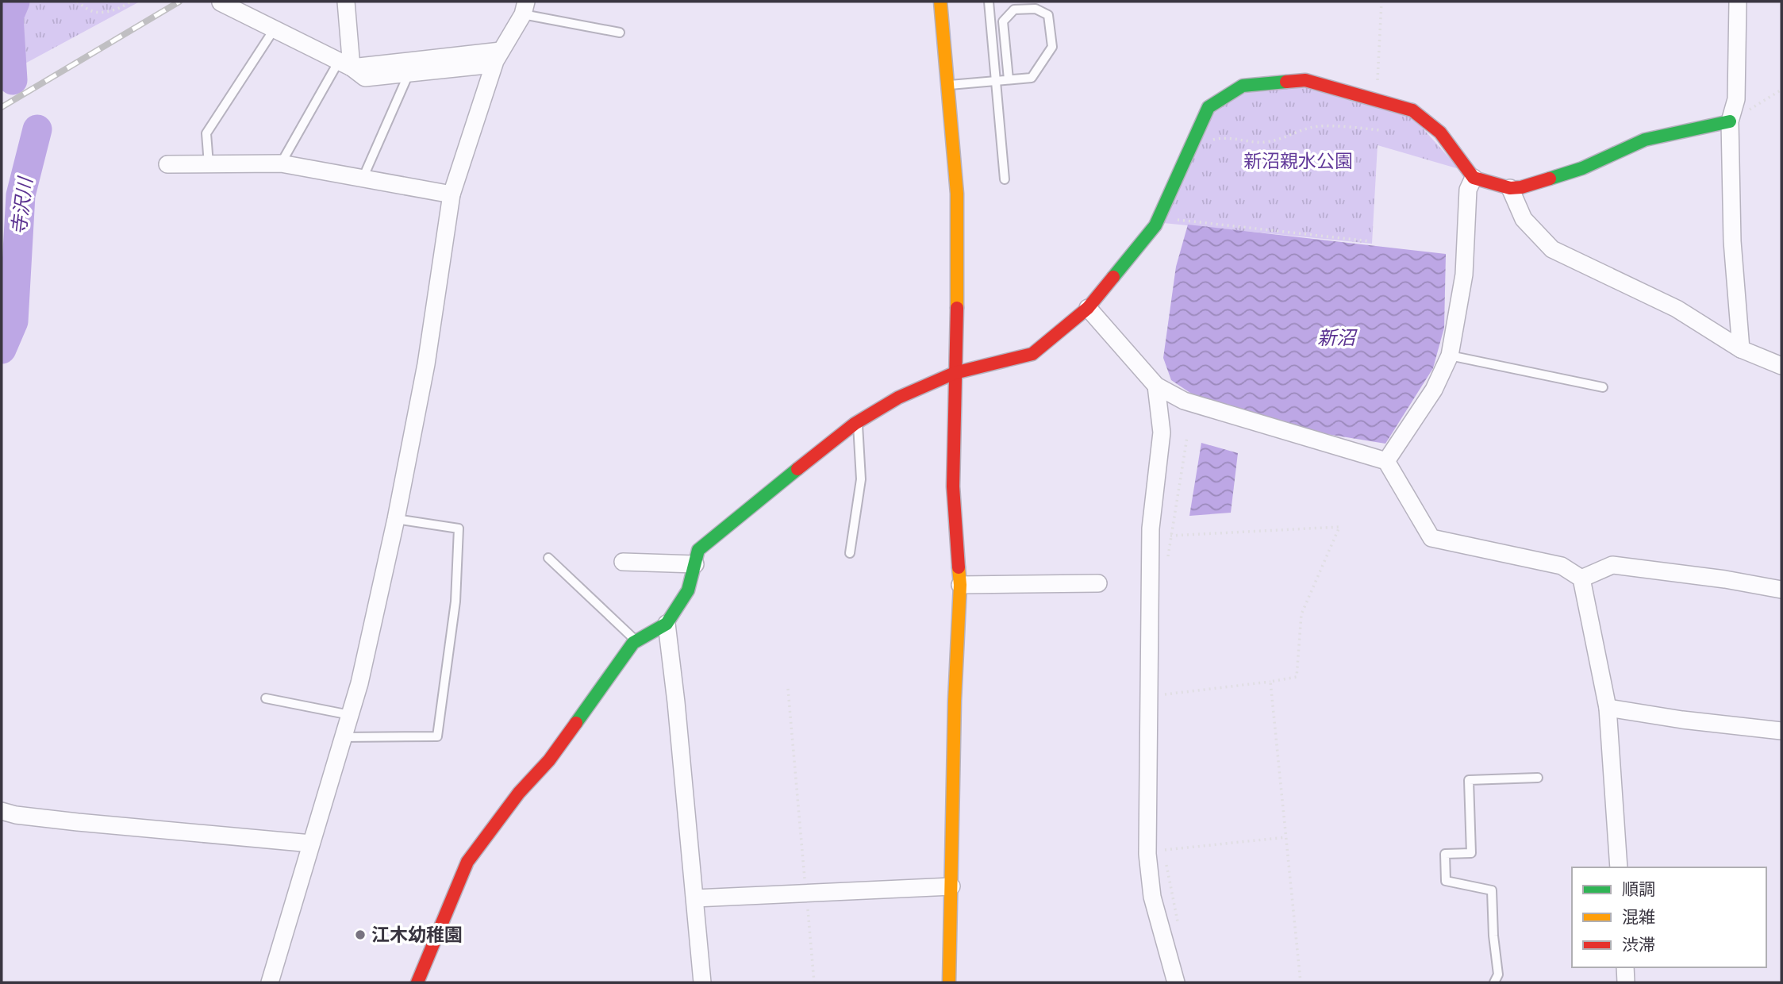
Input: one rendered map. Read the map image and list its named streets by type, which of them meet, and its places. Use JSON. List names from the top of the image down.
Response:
{
  "water": ["寺沢川", "新沼"],
  "parks": ["新沼親水公園"],
  "places": ["江木幼稚園"],
  "legend": ["順調", "混雑", "渋滞"]
}
